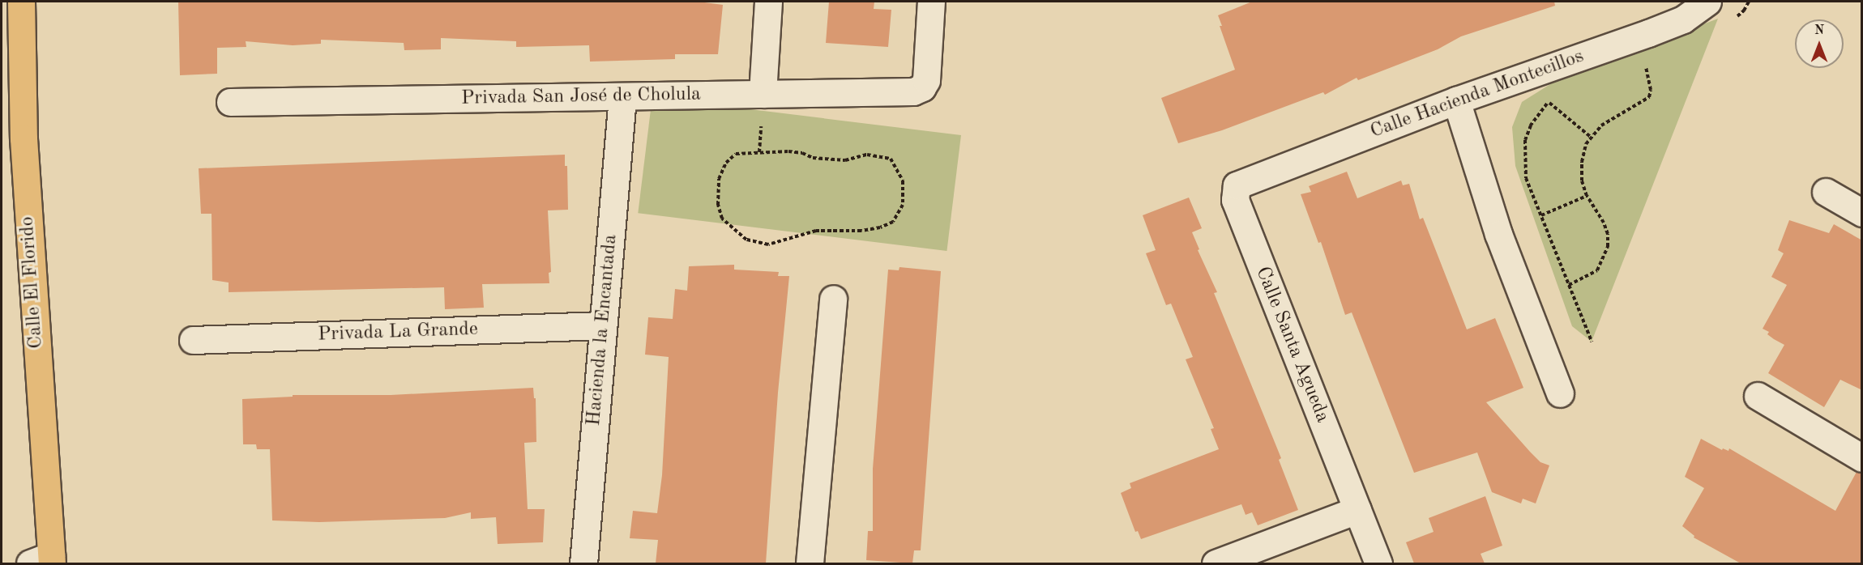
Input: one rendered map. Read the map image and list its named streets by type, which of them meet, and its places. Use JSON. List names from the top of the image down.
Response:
{
  "streets": {
    "main road": ["Calle El Florido"],
    "street": [
      "Calle Hacienda Montecillos",
      "Privada San José de Cholula",
      "Hacienda la Encantada",
      "Privada La Grande",
      "Calle Santa Agueda"
    ]
  },
  "crossings": [
    ["Calle Hacienda Montecillos", "Calle Santa Agueda"],
    ["Privada San José de Cholula", "Hacienda la Encantada"],
    ["Hacienda la Encantada", "Privada La Grande"]
  ],
  "north": "top"
}
